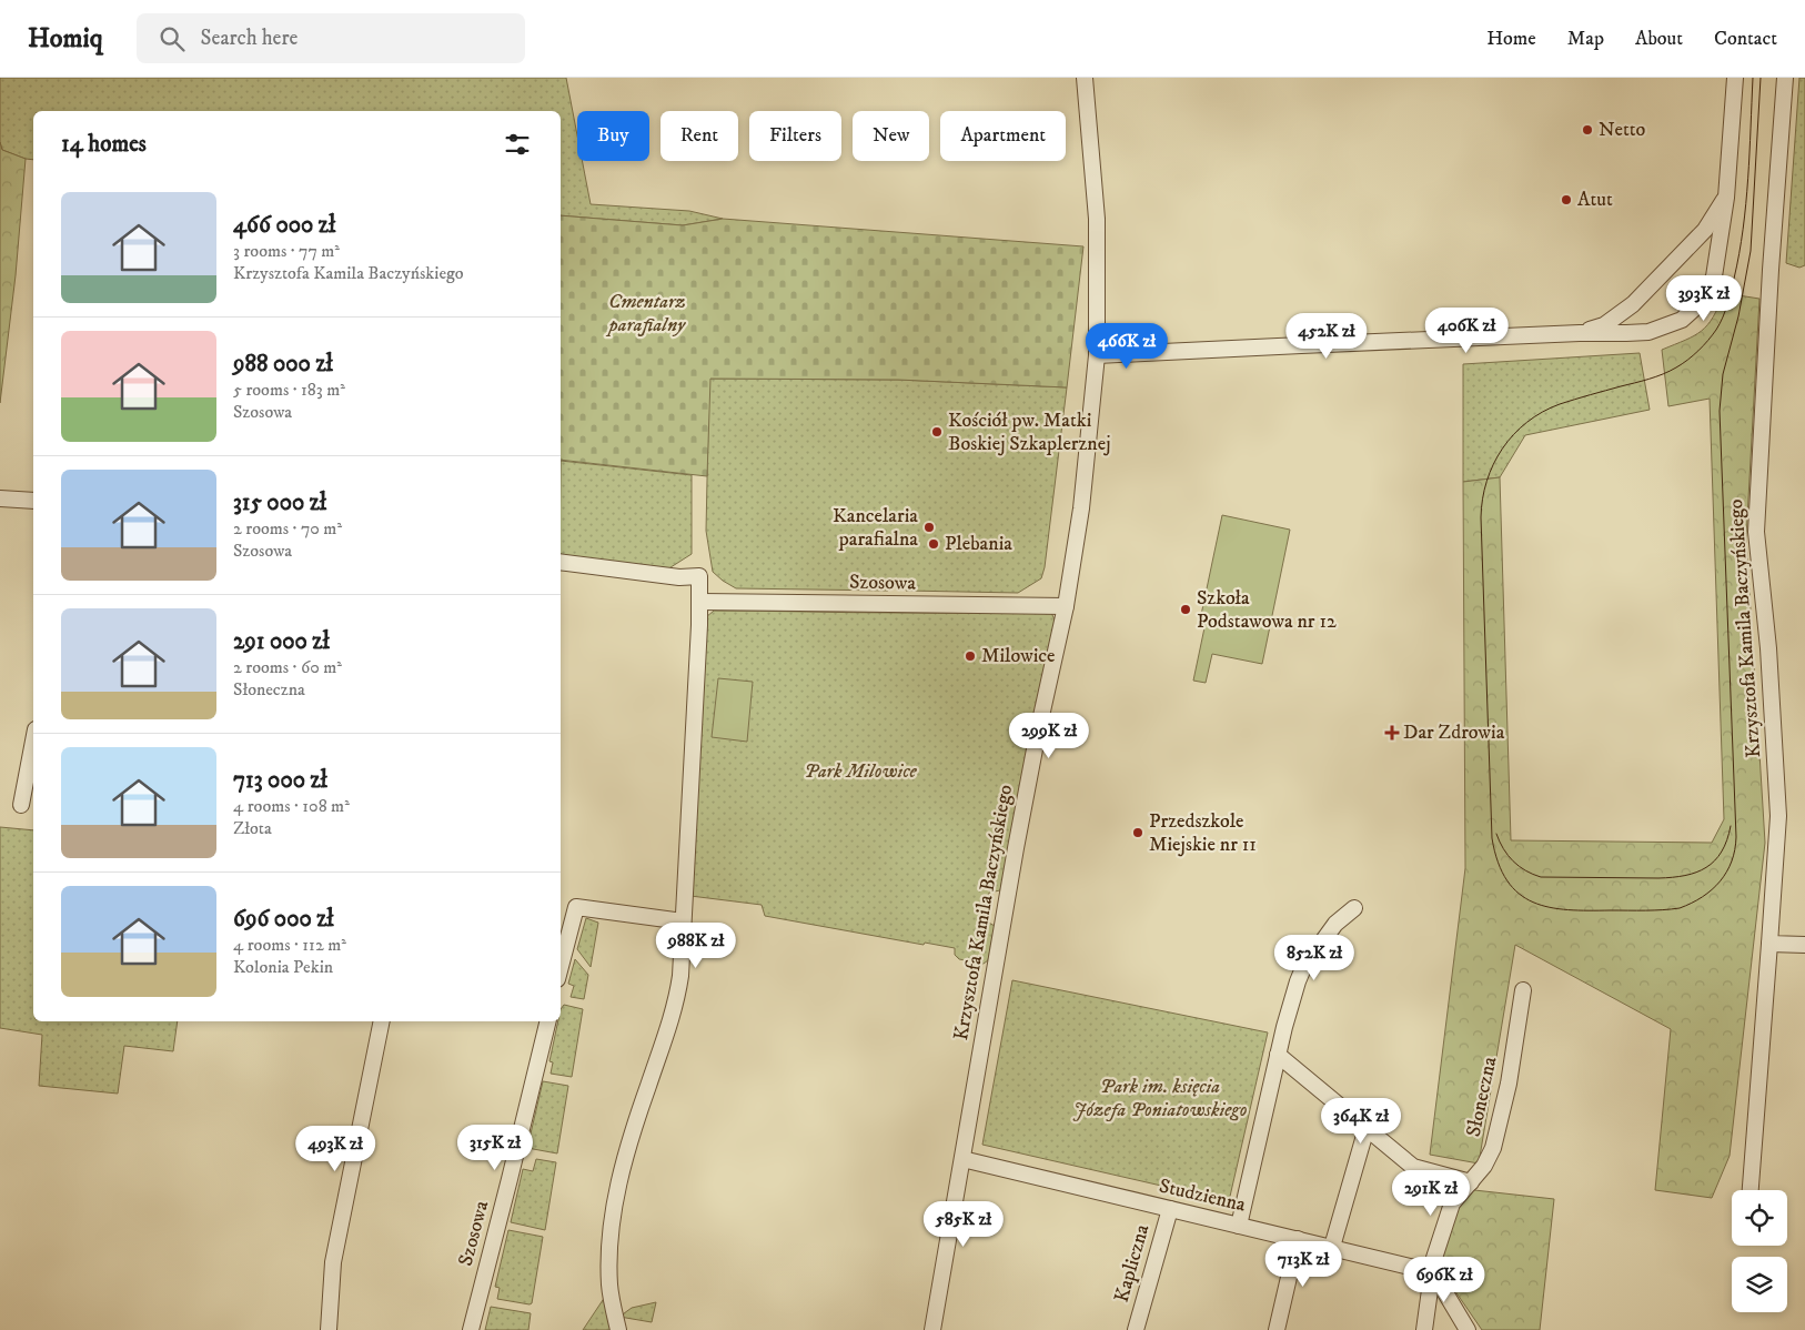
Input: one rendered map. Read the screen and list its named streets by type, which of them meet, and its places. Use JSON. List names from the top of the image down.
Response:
{
  "streets": {
    "street": [
      "Szosowa",
      "Krzysztofa Kamila Baczyńskiego",
      "Słoneczna",
      "Studzienna",
      "Kapliczna"
    ]
  },
  "crossings": [
    ["Szosowa", "Krzysztofa Kamila Baczyńskiego"],
    ["Krzysztofa Kamila Baczyńskiego", "Studzienna"],
    ["Słoneczna", "Studzienna"],
    ["Studzienna", "Kapliczna"]
  ],
  "parks": ["Cmentarz parafialny", "Park Milowice", "Park im. księcia Józefa Poniatowskiego"],
  "places": {
    "other": [
      "Netto",
      "Atut",
      "Kościół pw. Matki Boskiej Szkaplerznej",
      "Kancelaria parafialna",
      "Plebania",
      "Szkoła Podstawowa nr 12",
      "Milowice",
      "Przedszkole Miejskie nr 11"
    ],
    "health": ["Dar Zdrowia"]
  },
  "page": {
    "header": "Homiq",
    "search": "Search here",
    "nav": [
      "Home",
      "Map",
      "About",
      "Contact"
    ],
    "chip": [
      "Buy",
      "Rent",
      "Filters",
      "New",
      "Apartment"
    ],
    "heading": "14 homes",
    "list": [
      {
        "name": "466 000 zł",
        "note": "3 rooms · 77 m² · Krzysztofa Kamila Baczyńskiego"
      },
      {
        "name": "988 000 zł",
        "note": "5 rooms · 183 m² · Szosowa"
      },
      {
        "name": "315 000 zł",
        "note": "2 rooms · 70 m² · Szosowa"
      },
      {
        "name": "291 000 zł",
        "note": "2 rooms · 60 m² · Słoneczna"
      },
      {
        "name": "713 000 zł",
        "note": "4 rooms · 108 m² · Złota"
      },
      {
        "name": "696 000 zł",
        "note": "4 rooms · 112 m² · Kolonia Pekin"
      }
    ],
    "price": [
      "393K zł",
      "406K zł",
      "452K zł",
      "466K zł",
      "299K zł",
      "988K zł",
      "852K zł",
      "364K zł",
      "315K zł",
      "493K zł",
      "291K zł",
      "585K zł",
      "713K zł",
      "696K zł"
    ]
  }
}
